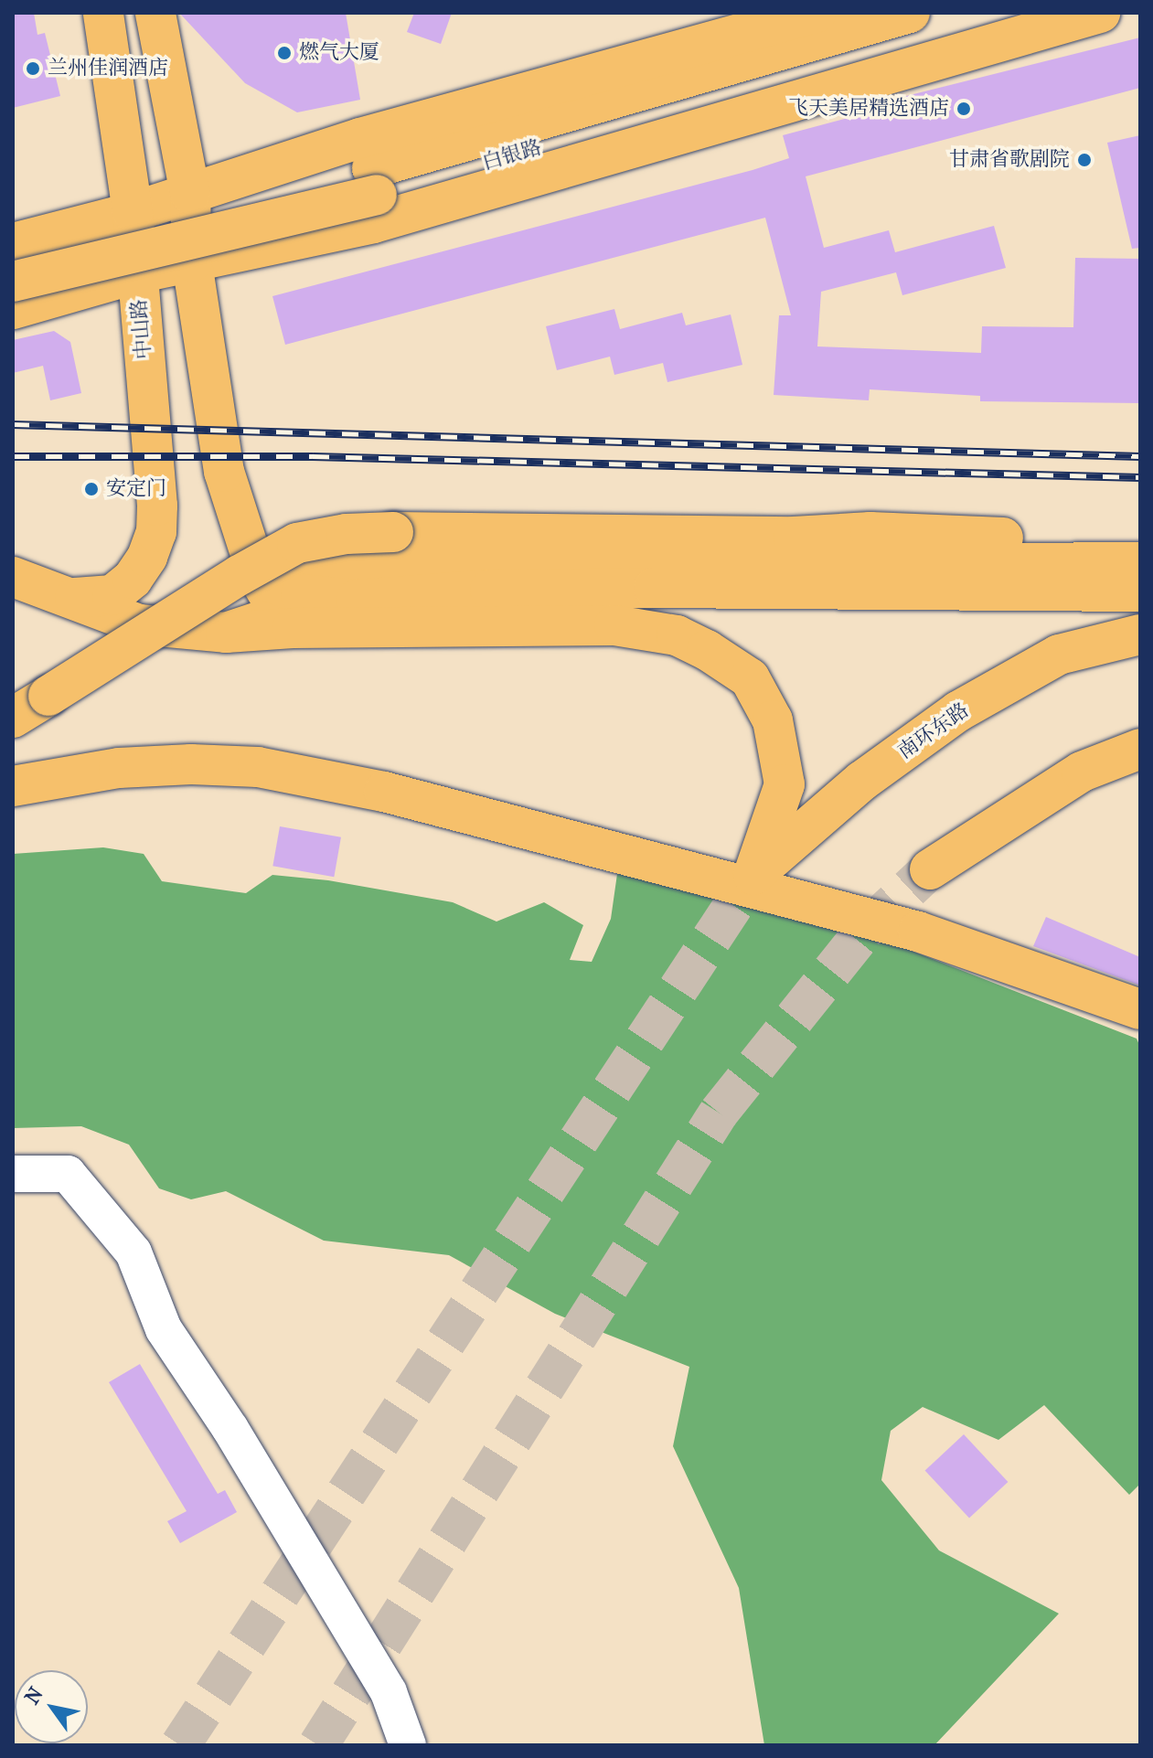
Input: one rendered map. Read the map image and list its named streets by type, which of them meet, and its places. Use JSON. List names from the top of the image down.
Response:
{
  "streets": {
    "main road": ["白银路", "中山路", "南环东路"]
  },
  "places": [
    "燃气大厦",
    "兰州佳润酒店",
    "飞天美居精选酒店",
    "甘肃省歌剧院",
    "安定门"
  ],
  "north": "top left"
}
